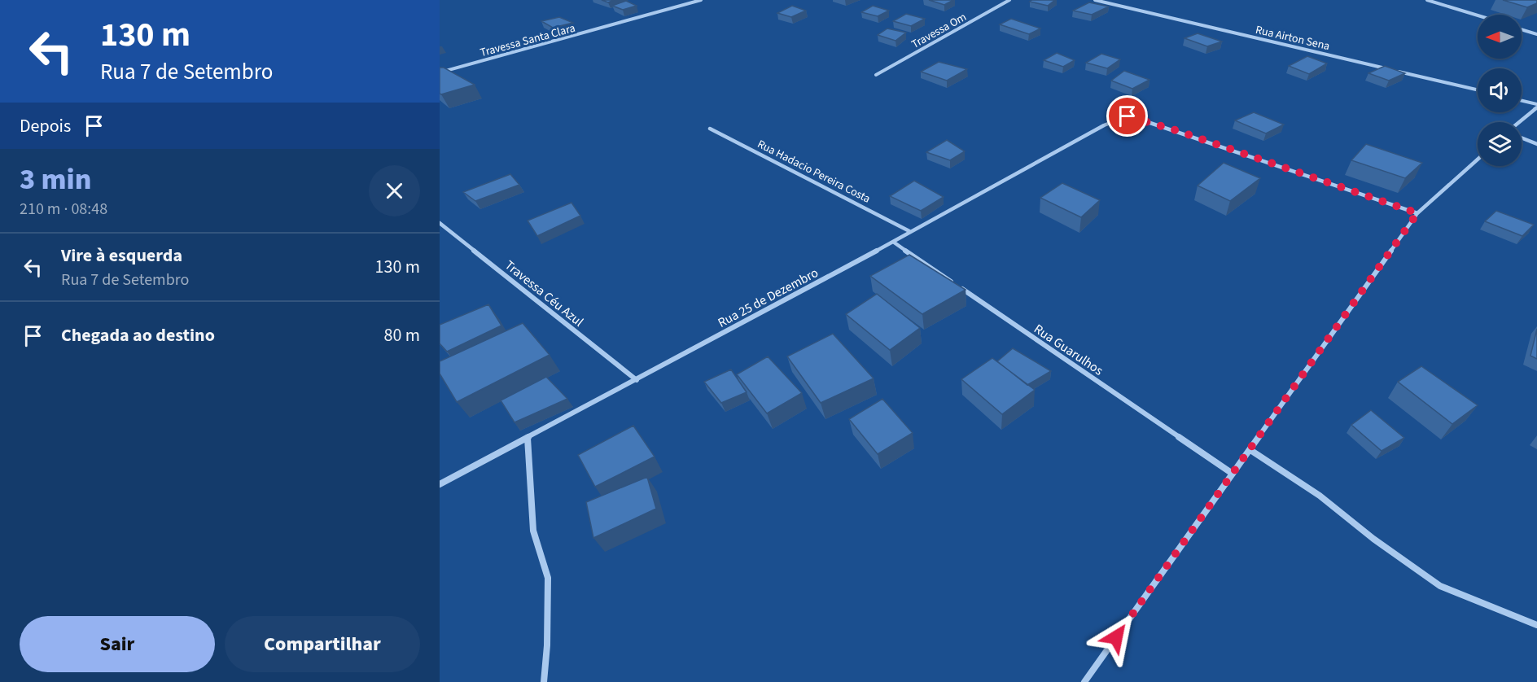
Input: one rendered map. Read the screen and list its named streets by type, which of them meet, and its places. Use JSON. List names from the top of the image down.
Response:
{
  "streets": {
    "street": [
      "Travessa Om",
      "Rua Airton Sena",
      "Travessa Santa Clara",
      "Rua Hadacio Pereira Costa",
      "Travessa Céu Azul",
      "Rua 25 de Dezembro",
      "Rua Guarulhos"
    ]
  },
  "crossings": [
    ["Rua Hadacio Pereira Costa", "Rua 25 de Dezembro"],
    ["Travessa Céu Azul", "Rua 25 de Dezembro"],
    ["Rua 25 de Dezembro", "Rua Guarulhos"]
  ],
  "north": "left",
  "page": {
    "turn": ["130 m", "Rua 7 de Setembro"],
    "then": "Depois",
    "heading": ["3 min", "210 m · 08:48"],
    "list": [
      {
        "name": "Vire à esquerda",
        "note": "Rua 7 de Setembro",
        "value": "130 m"
      },
      {
        "name": "Chegada ao destino",
        "value": "80 m"
      }
    ],
    "buttons": ["Sair", "Compartilhar"]
  }
}
